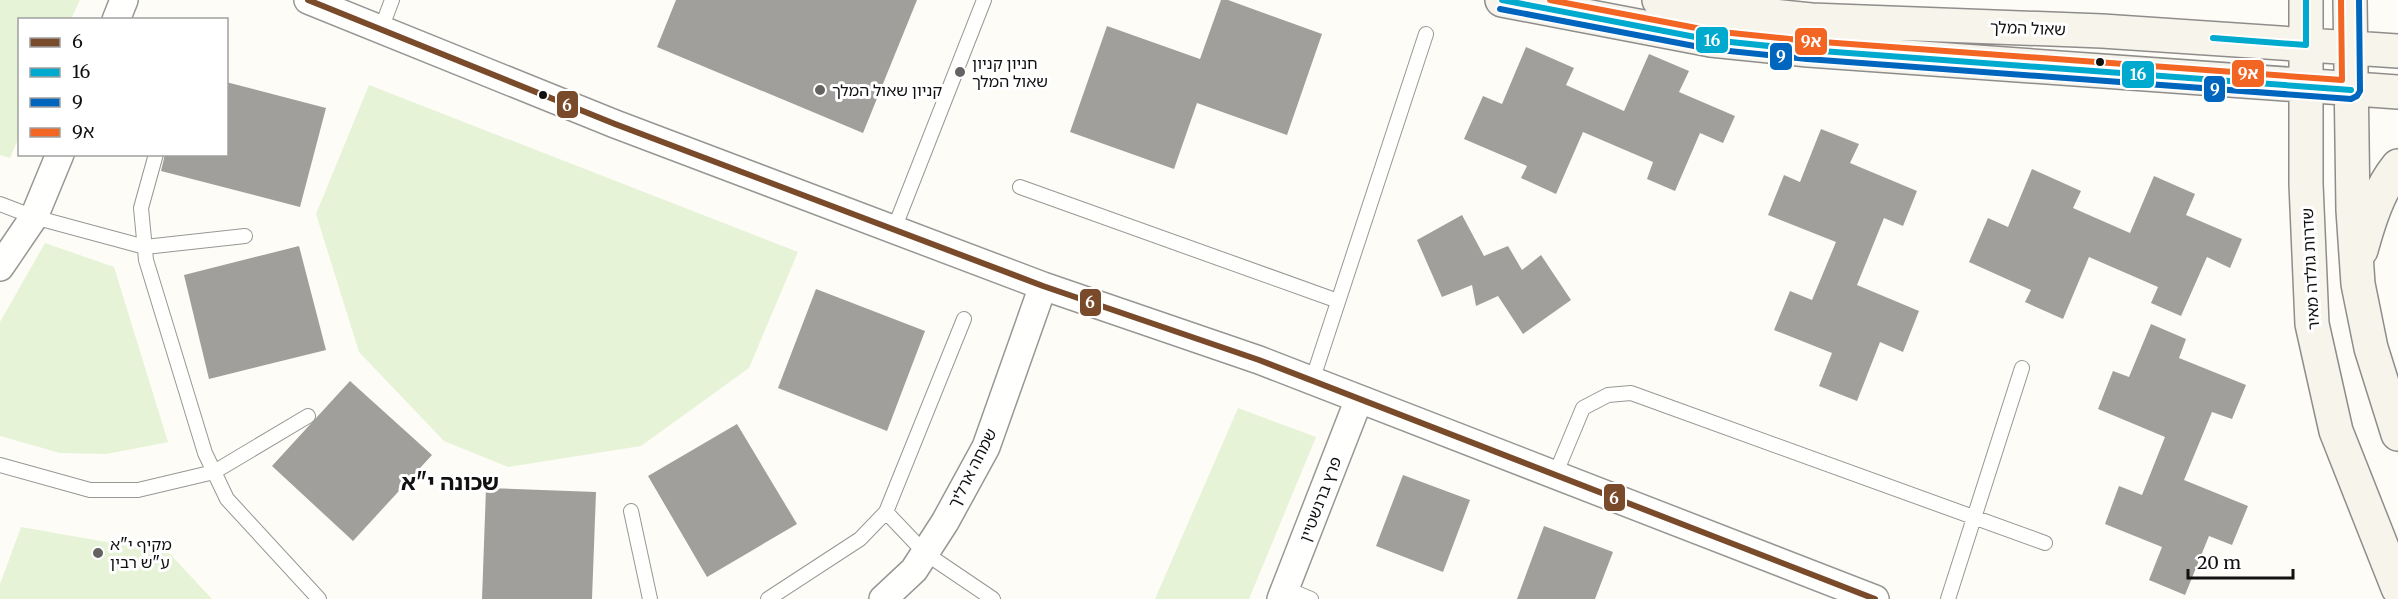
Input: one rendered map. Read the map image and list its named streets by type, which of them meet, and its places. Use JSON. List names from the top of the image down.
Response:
{
  "streets": {
    "street": [
      "שאול המלך",
      "שדרות גולדה מאיר",
      "שמחה ארליך",
      "פרץ ברנשטיין"
    ]
  },
  "crossings": [
    ["שאול המלך", "שדרות גולדה מאיר"]
  ],
  "districts": ["שכונה י\"א"],
  "places": ["חניון קניון שאול המלך", "קניון שאול המלך", "מקיף י\"א ע\"ש רבין"],
  "lines": [
    "transit line 6",
    "transit line 16",
    "transit line 9",
    "transit line 9א"
  ],
  "legend": [
    "6",
    "16",
    "9",
    "9א"
  ],
  "scale_bar": "20 m"
}
